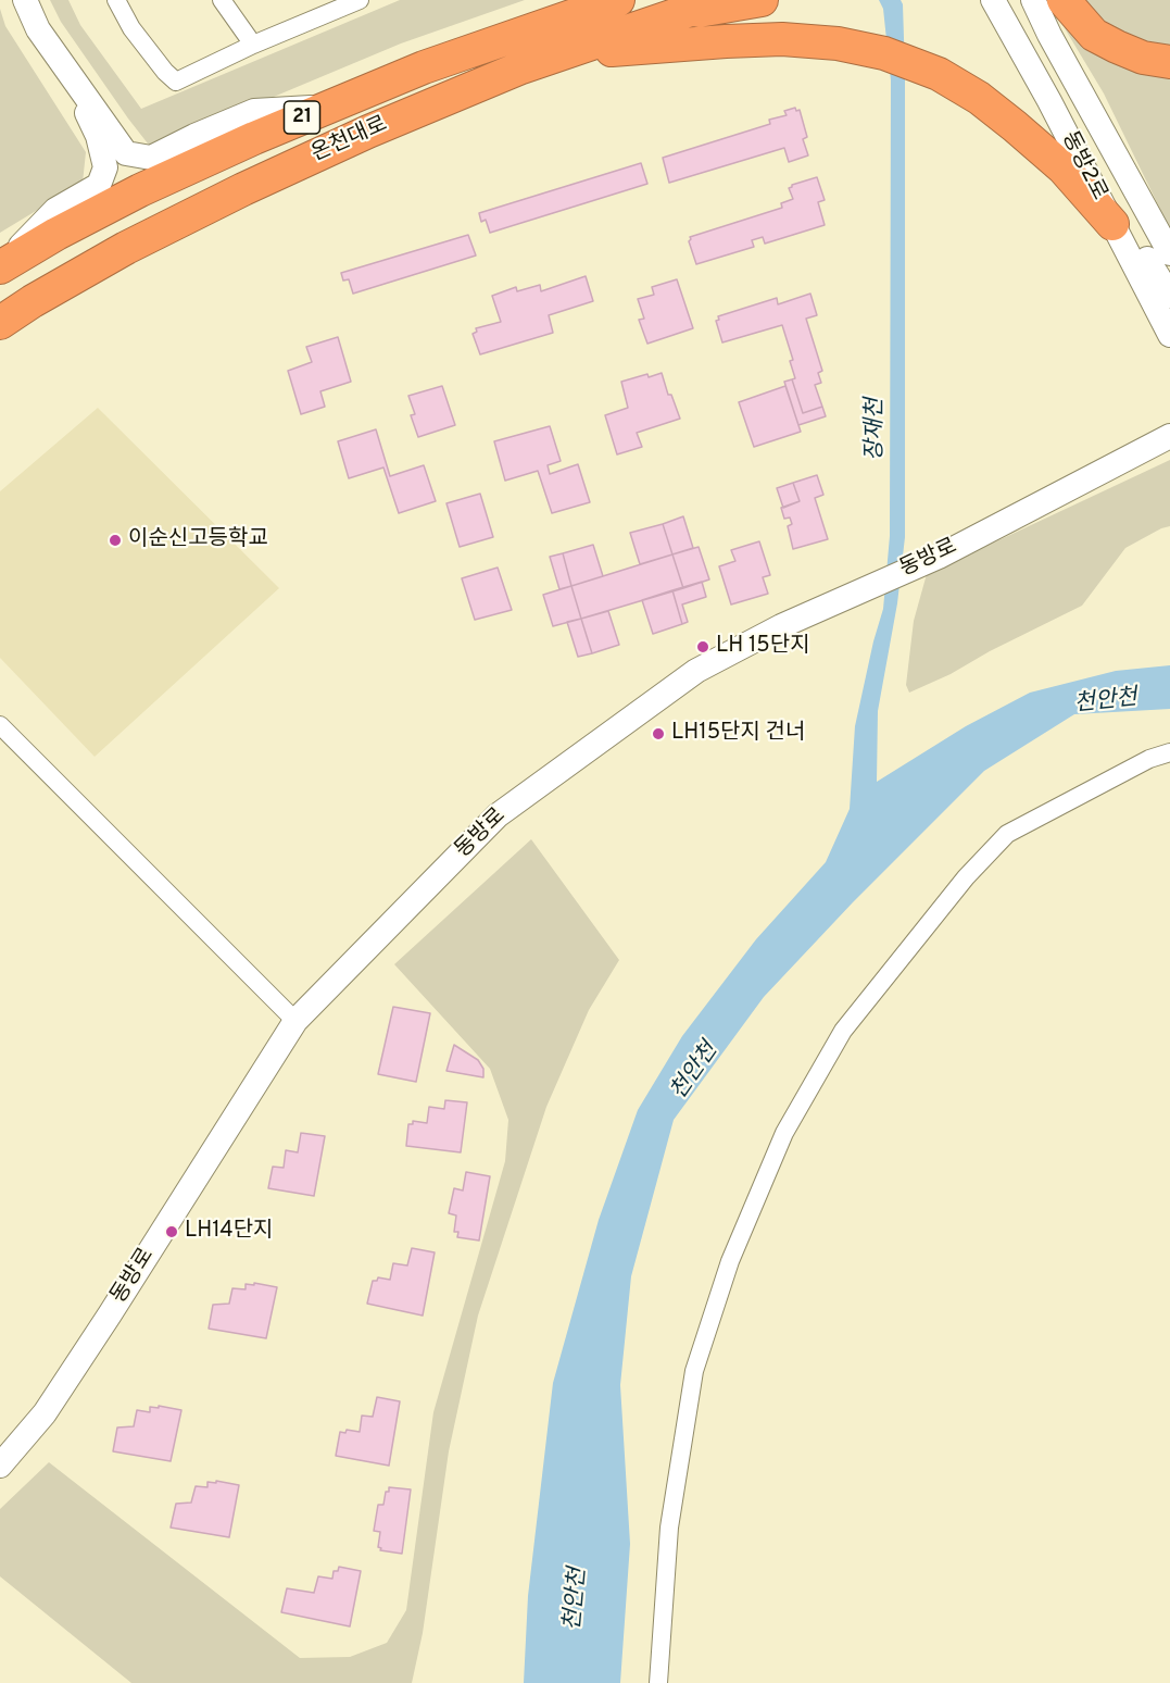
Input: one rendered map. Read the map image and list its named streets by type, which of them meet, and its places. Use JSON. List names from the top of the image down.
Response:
{
  "streets": {
    "highway": ["21", "온천대로"],
    "street": ["동방2로", "동방로"]
  },
  "water": ["장재천", "천안천"],
  "places": [
    "이순신고등학교",
    "LH 15단지",
    "LH15단지 건너",
    "LH14단지"
  ]
}
